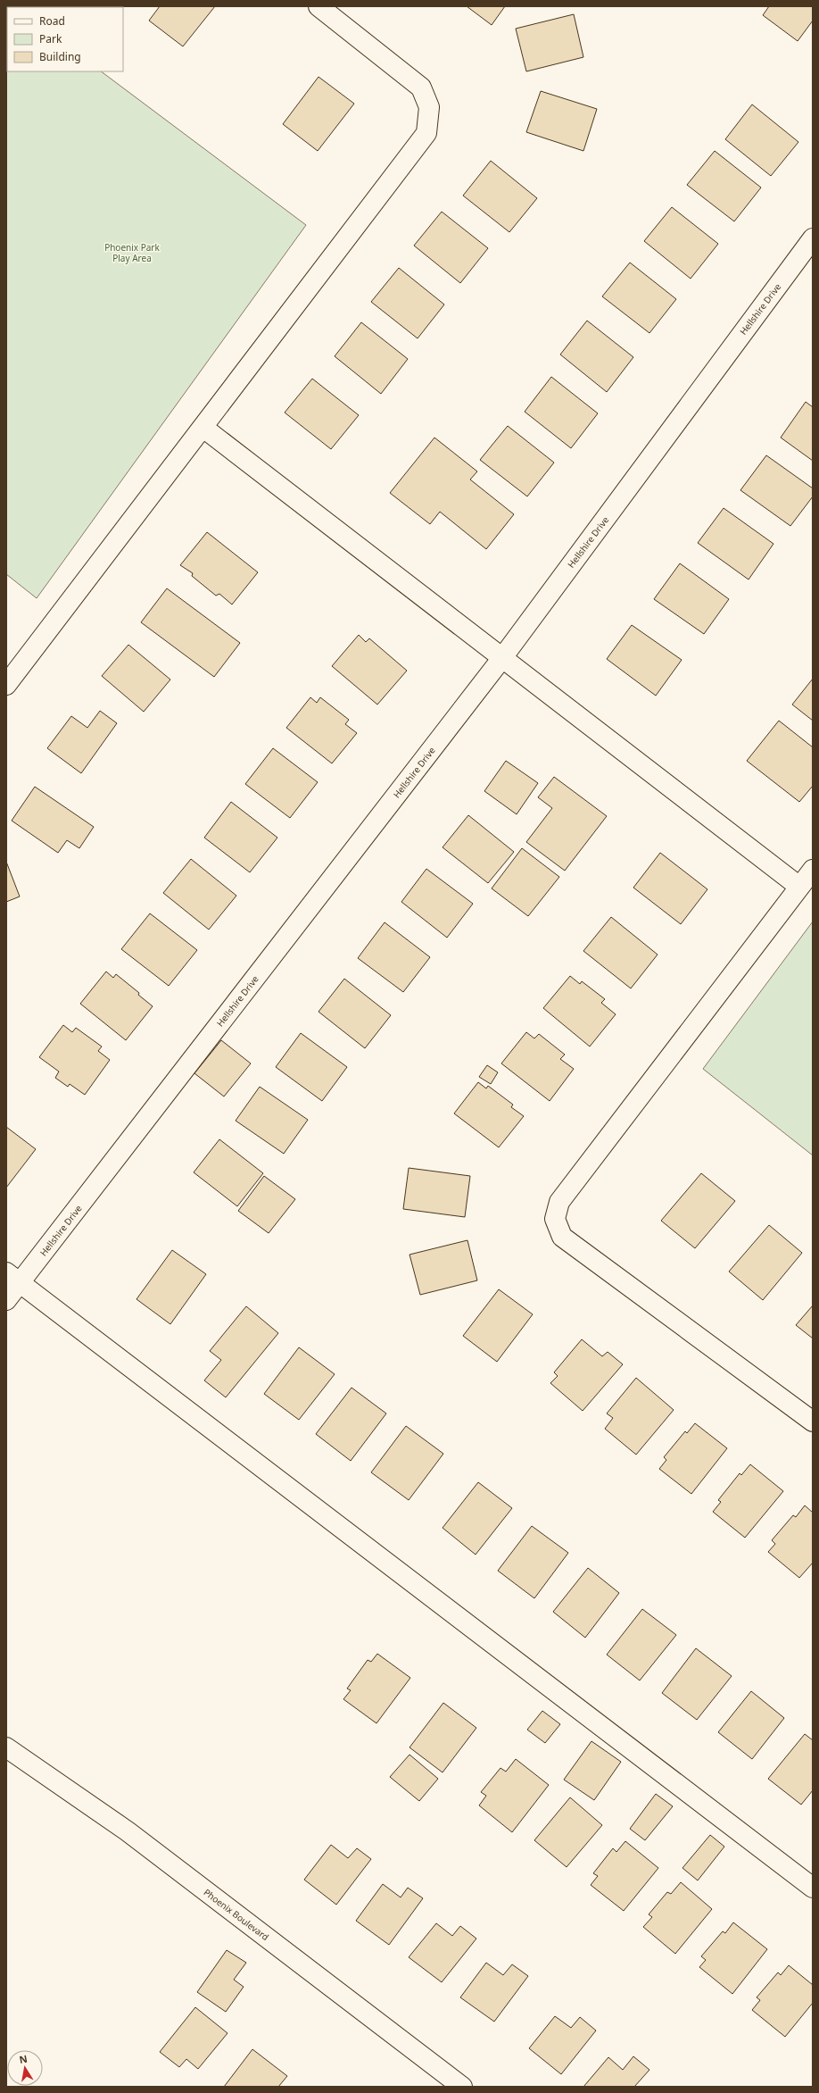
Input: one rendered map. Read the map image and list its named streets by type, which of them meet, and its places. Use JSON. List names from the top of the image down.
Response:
{
  "streets": {
    "street": ["Hellshire Drive", "Phoenix Boulevard"]
  },
  "parks": ["Phoenix Park Play Area"],
  "legend": ["Road", "Park", "Building"],
  "north": "top"
}
